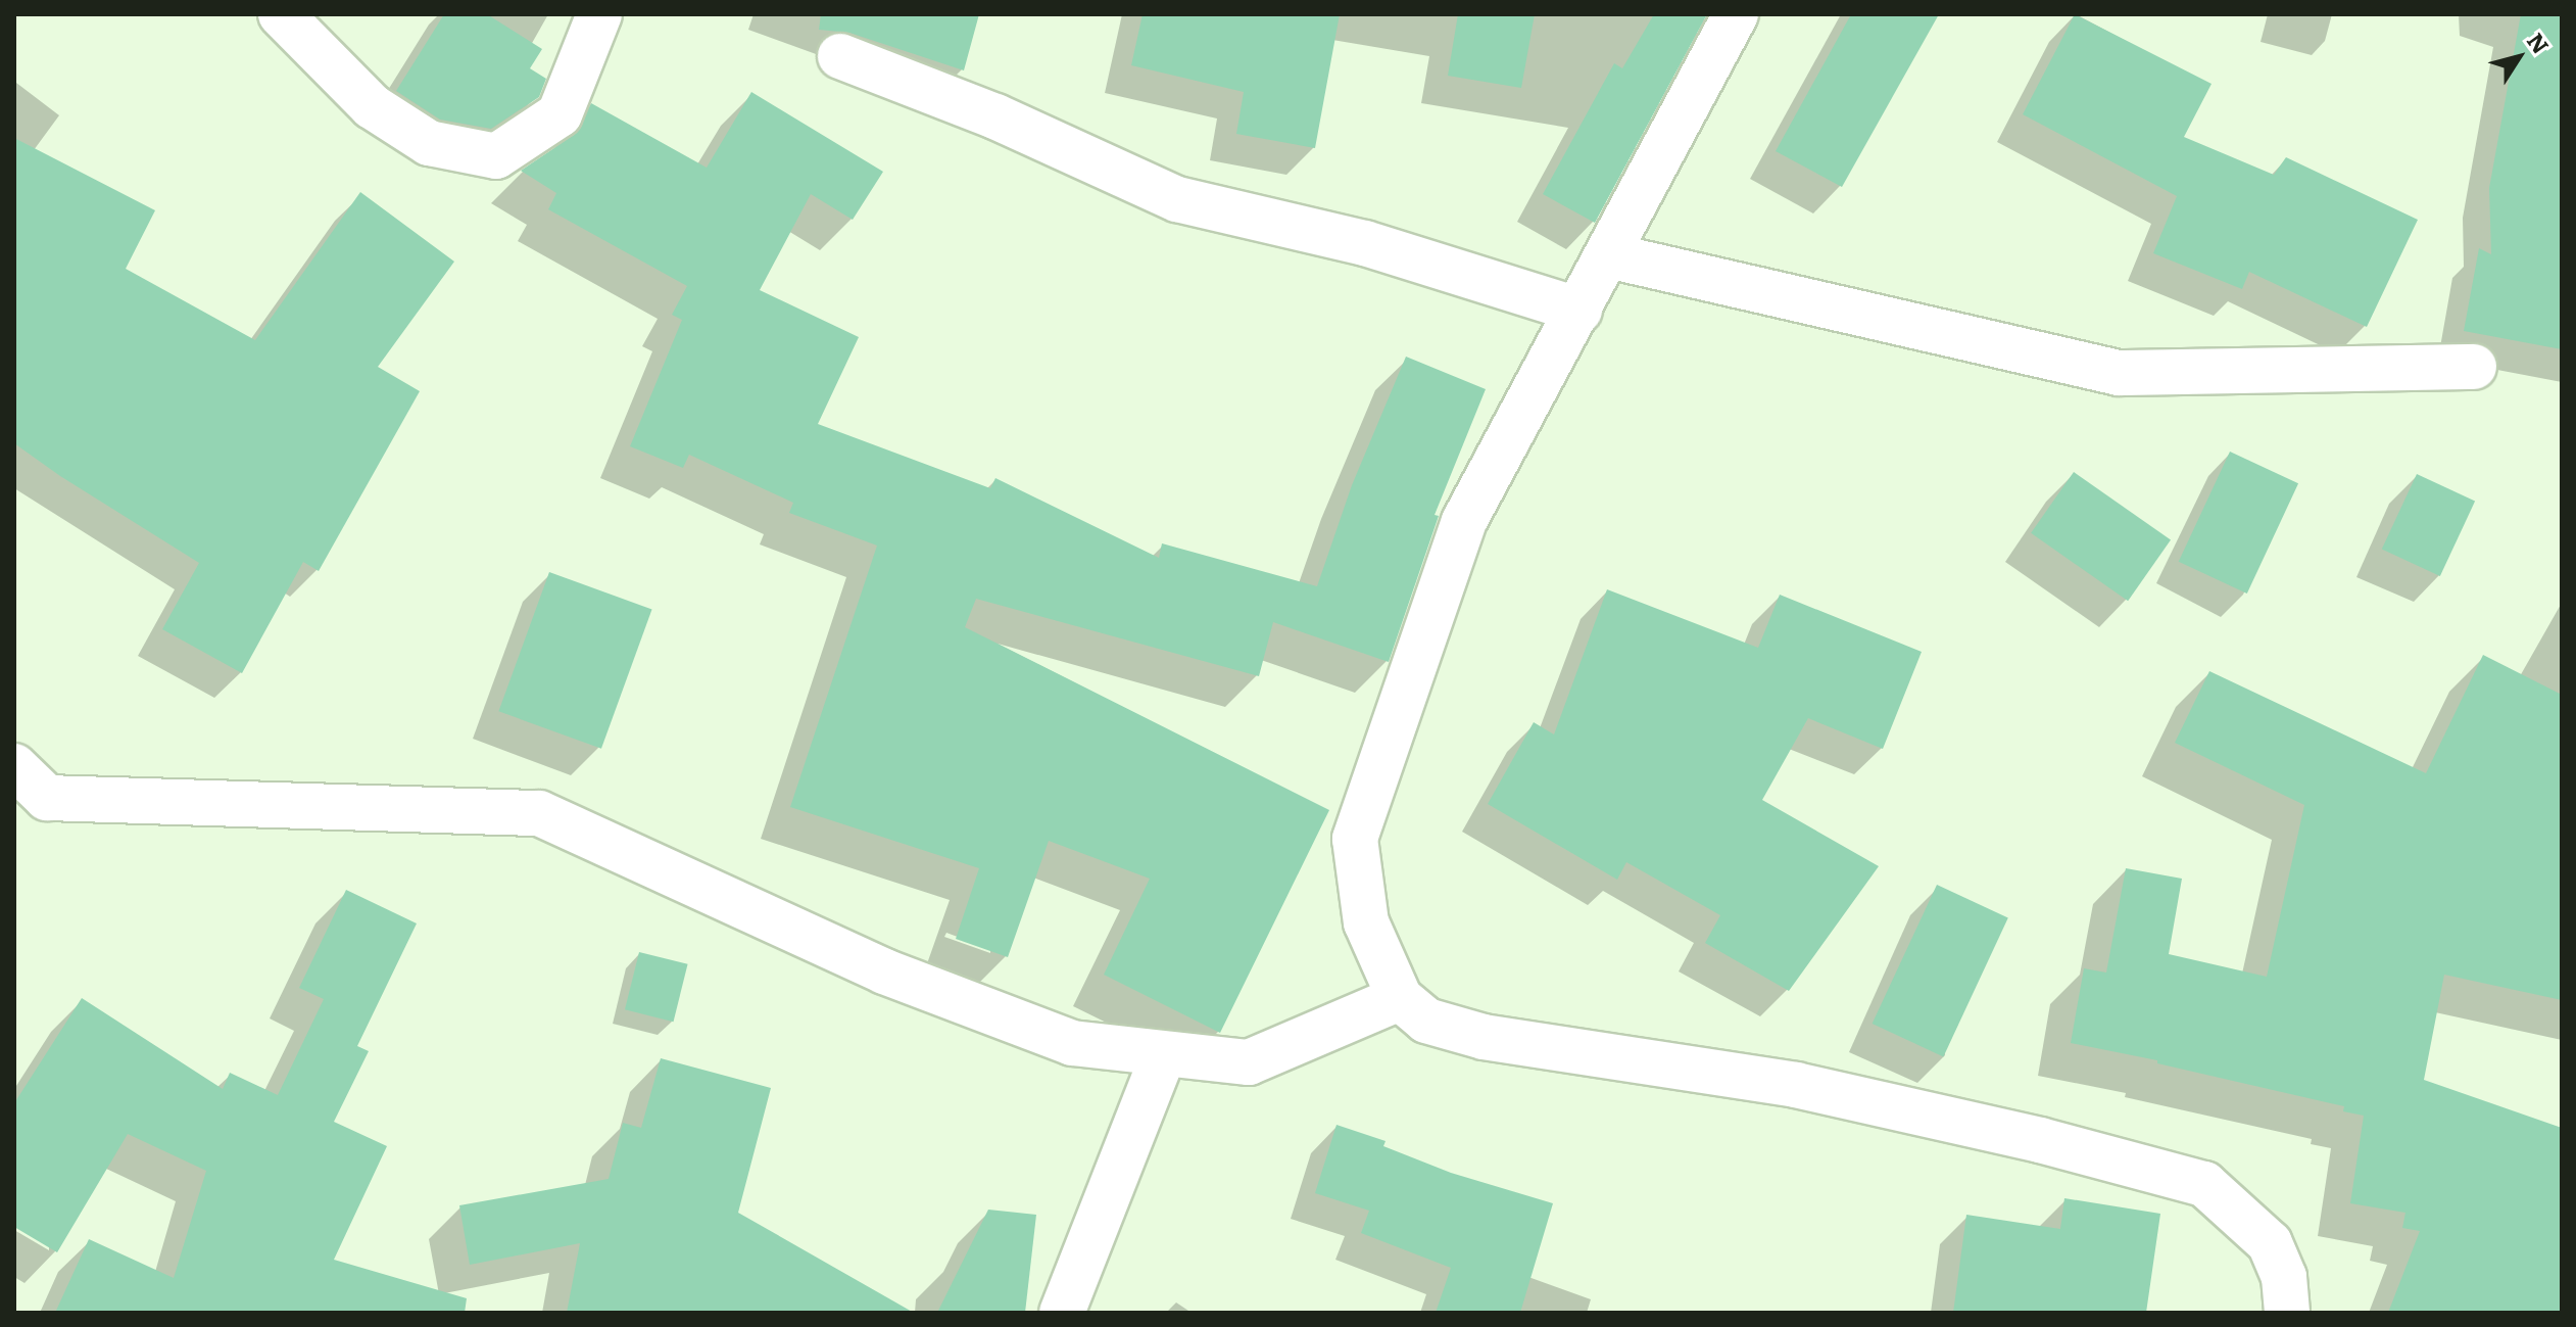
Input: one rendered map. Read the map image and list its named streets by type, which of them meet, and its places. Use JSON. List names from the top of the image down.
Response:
{
  "north": "top right"
}
